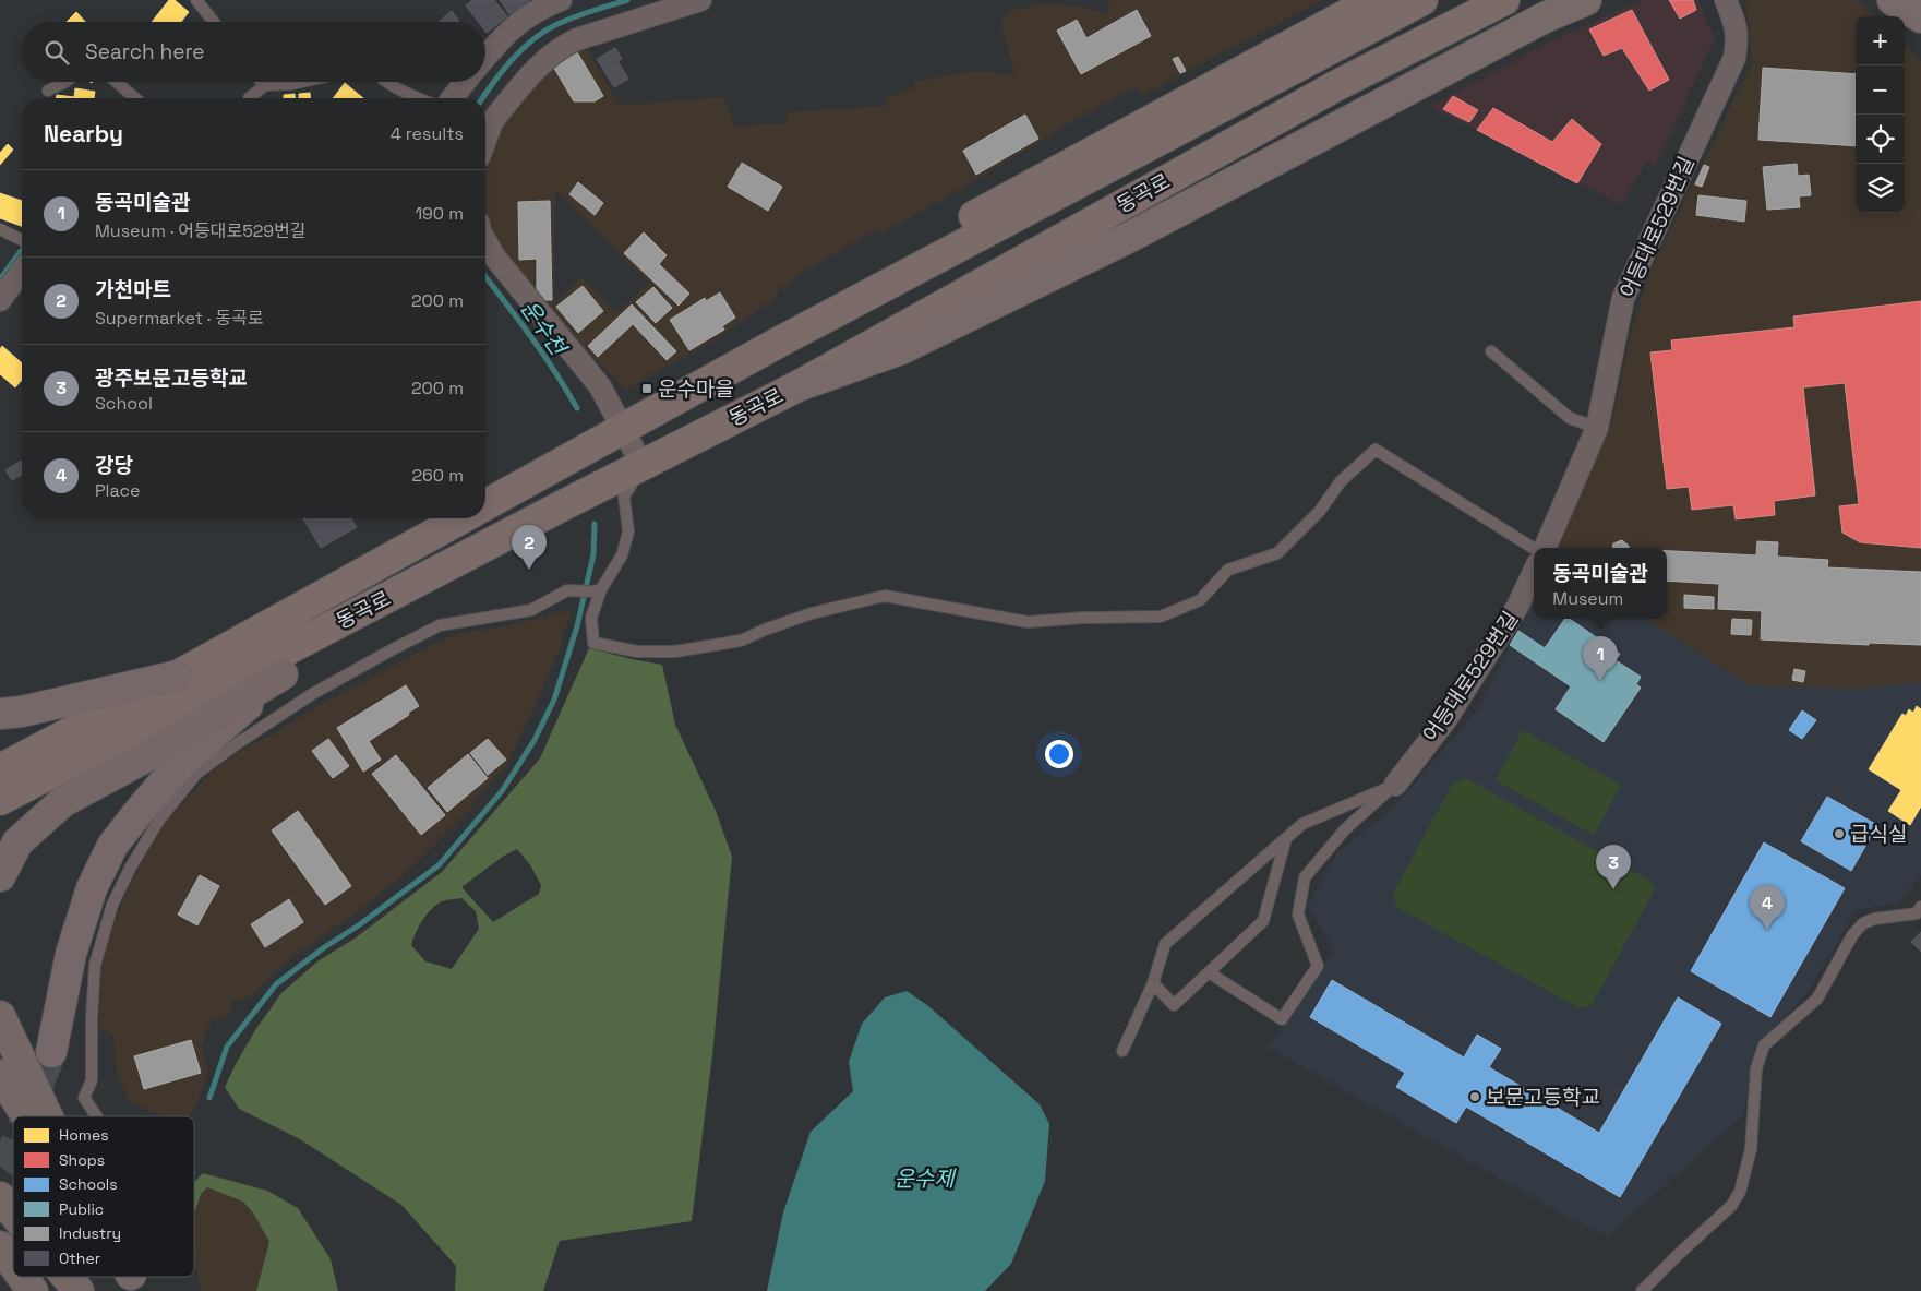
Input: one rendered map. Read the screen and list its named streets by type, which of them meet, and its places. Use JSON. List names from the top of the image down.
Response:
{
  "streets": {
    "main road": ["동곡로"],
    "street": ["어등대로529번길"]
  },
  "water": ["운수천", "운수제"],
  "places": {
    "transit": ["운수마을"],
    "other": ["급식실", "보문고등학교"]
  },
  "legend": [
    "Homes",
    "Shops",
    "Schools",
    "Public",
    "Industry",
    "Other"
  ],
  "page": {
    "map_buttons": ["+", "−"],
    "search": "Search here",
    "heading": ["Nearby", "4 results"],
    "list": [
      {
        "mark": "1",
        "name": "동곡미술관",
        "note": "Museum · 어등대로529번길",
        "value": "190 m"
      },
      {
        "mark": "2",
        "name": "가천마트",
        "note": "Supermarket · 동곡로",
        "value": "200 m"
      },
      {
        "mark": "3",
        "name": "광주보문고등학교",
        "note": "School",
        "value": "200 m"
      },
      {
        "mark": "4",
        "name": "강당",
        "note": "Place",
        "value": "260 m"
      }
    ],
    "pins": [
      "2",
      "1",
      "3",
      "4"
    ],
    "popup": ["동곡미술관", "Museum"]
  }
}
